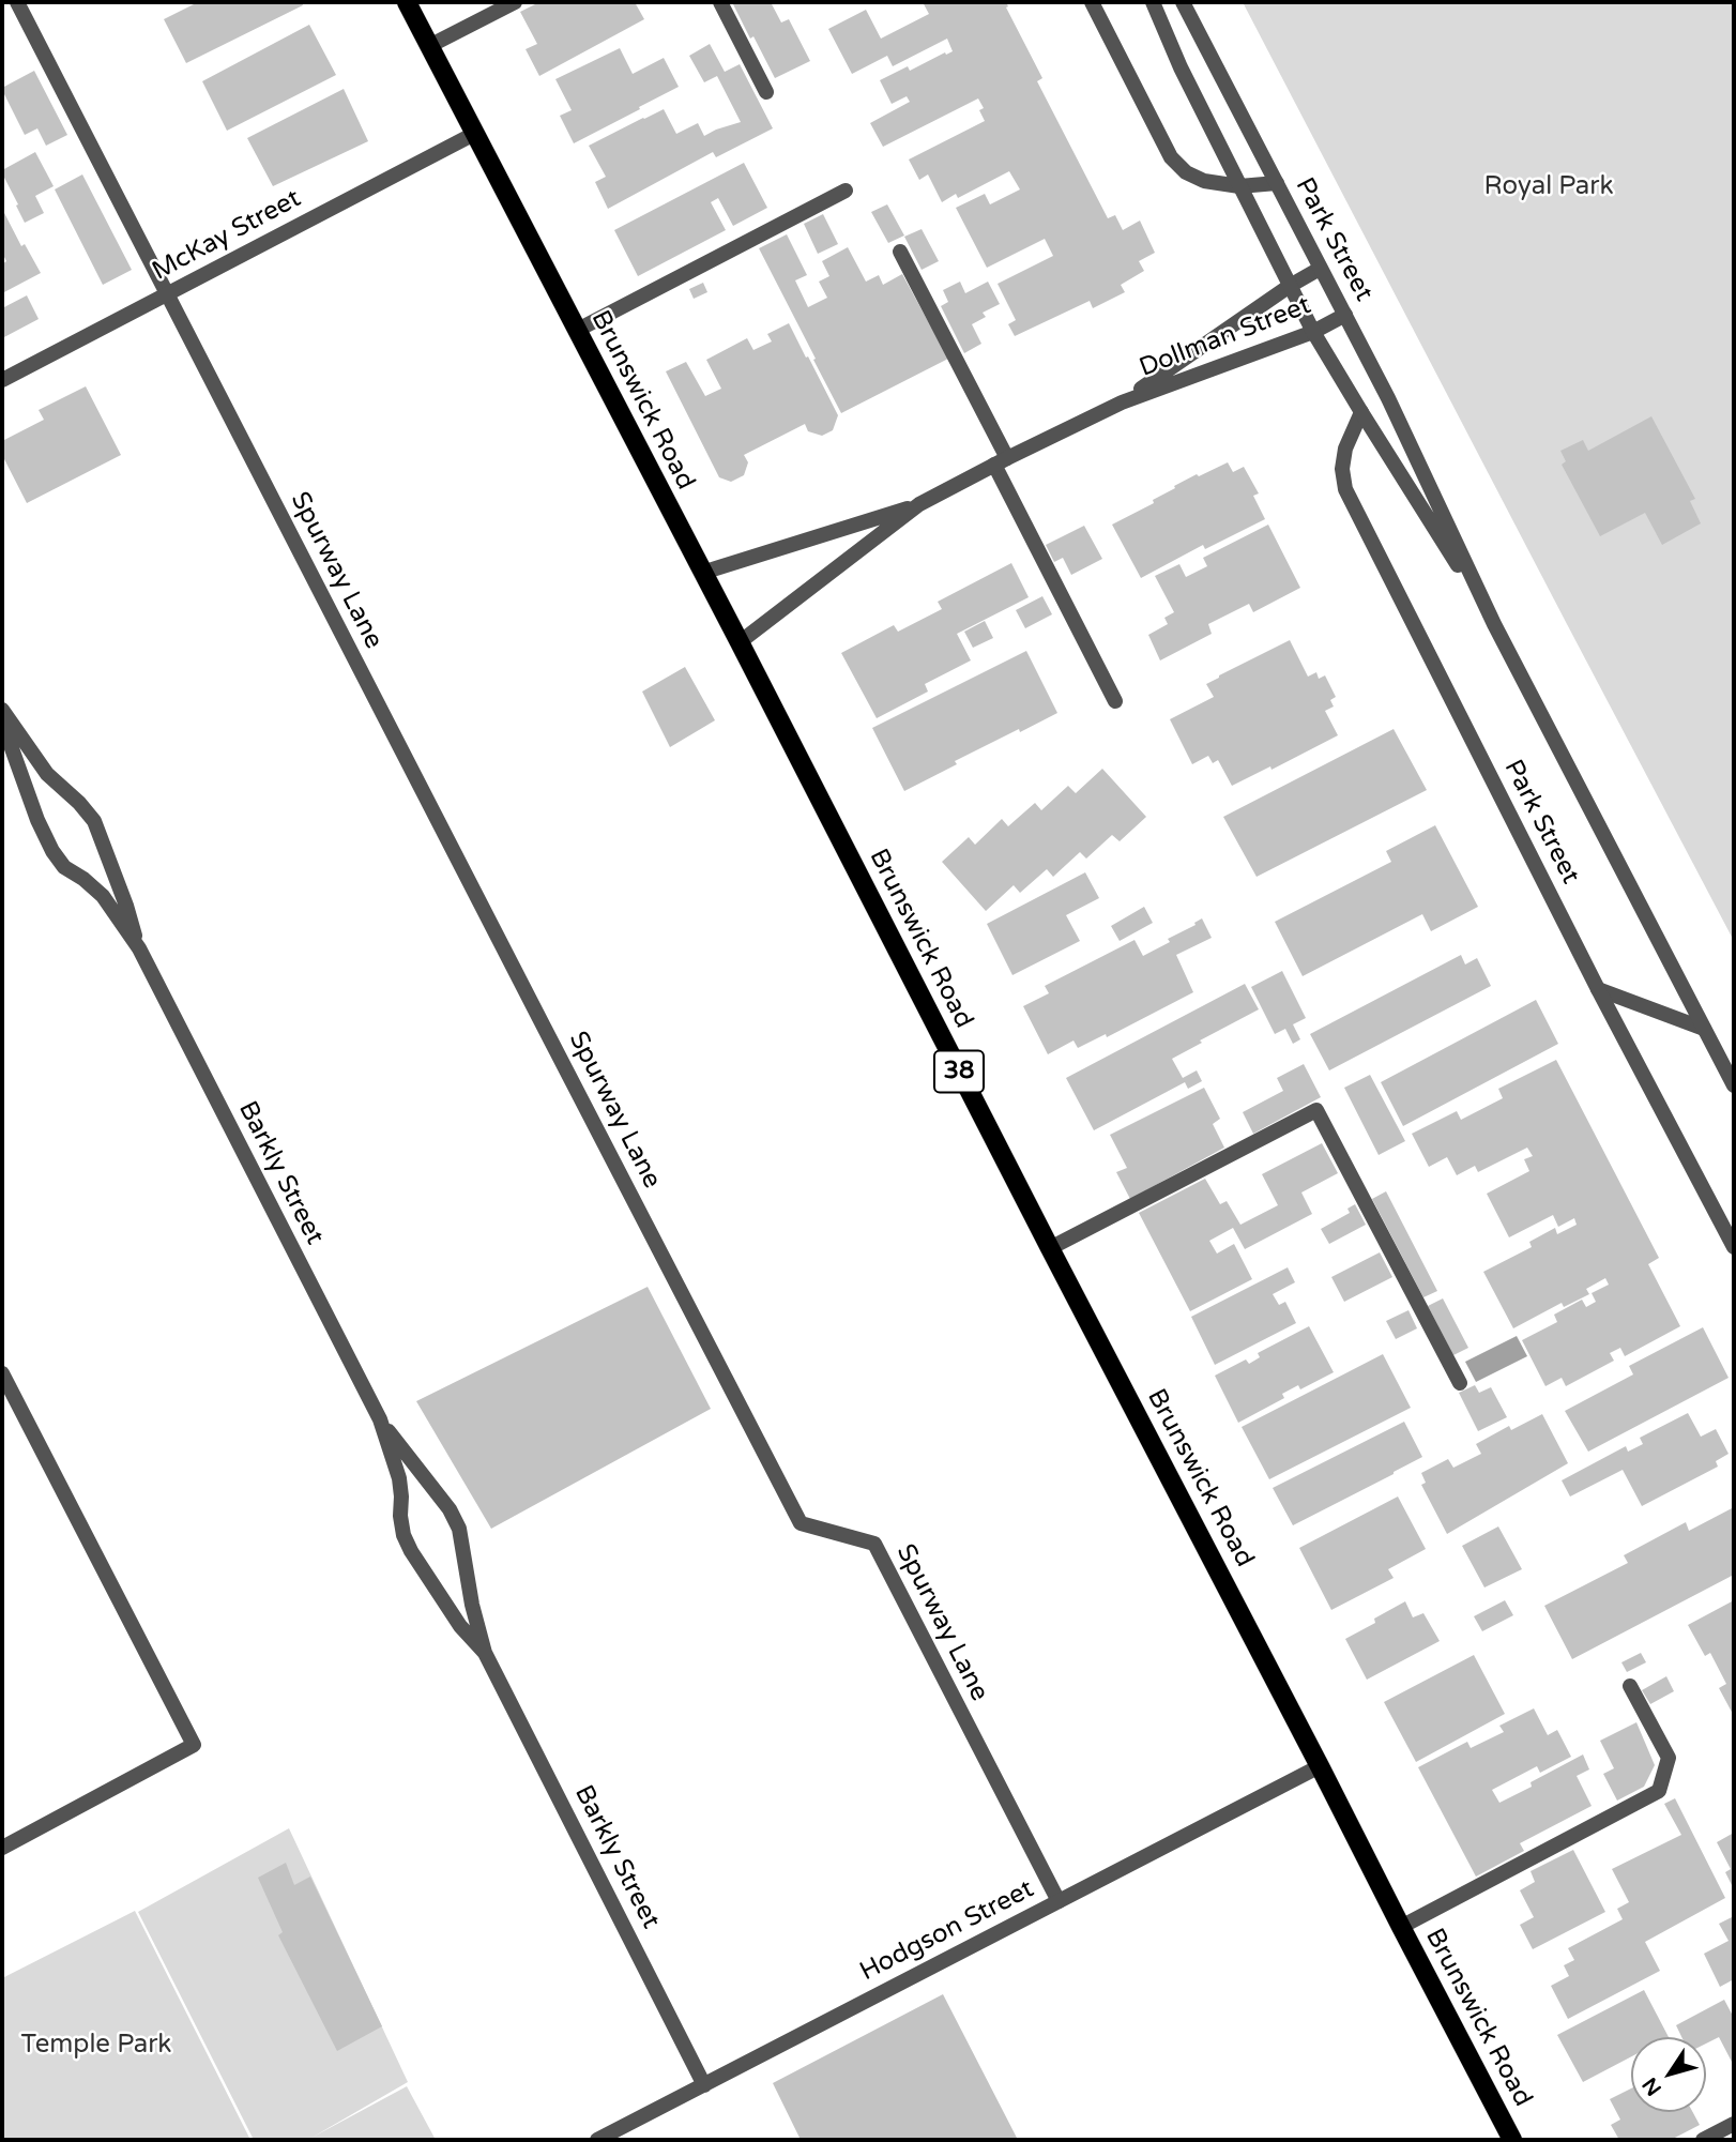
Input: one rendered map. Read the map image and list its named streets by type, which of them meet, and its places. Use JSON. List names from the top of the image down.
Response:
{
  "streets": {
    "main road": ["Brunswick Road", "38"],
    "street": [
      "McKay Street",
      "Park Street",
      "Dollman Street",
      "Spurway Lane",
      "Barkly Street",
      "Hodgson Street"
    ]
  },
  "crossings": [
    ["McKay Street", "Brunswick Road"],
    ["McKay Street", "Spurway Lane"],
    ["Park Street", "Dollman Street"],
    ["Dollman Street", "Brunswick Road"],
    ["Brunswick Road", "Hodgson Street"],
    ["Spurway Lane", "Hodgson Street"],
    ["Barkly Street", "Hodgson Street"]
  ],
  "parks": ["Royal Park", "Temple Park"],
  "north": "bottom left"
}
